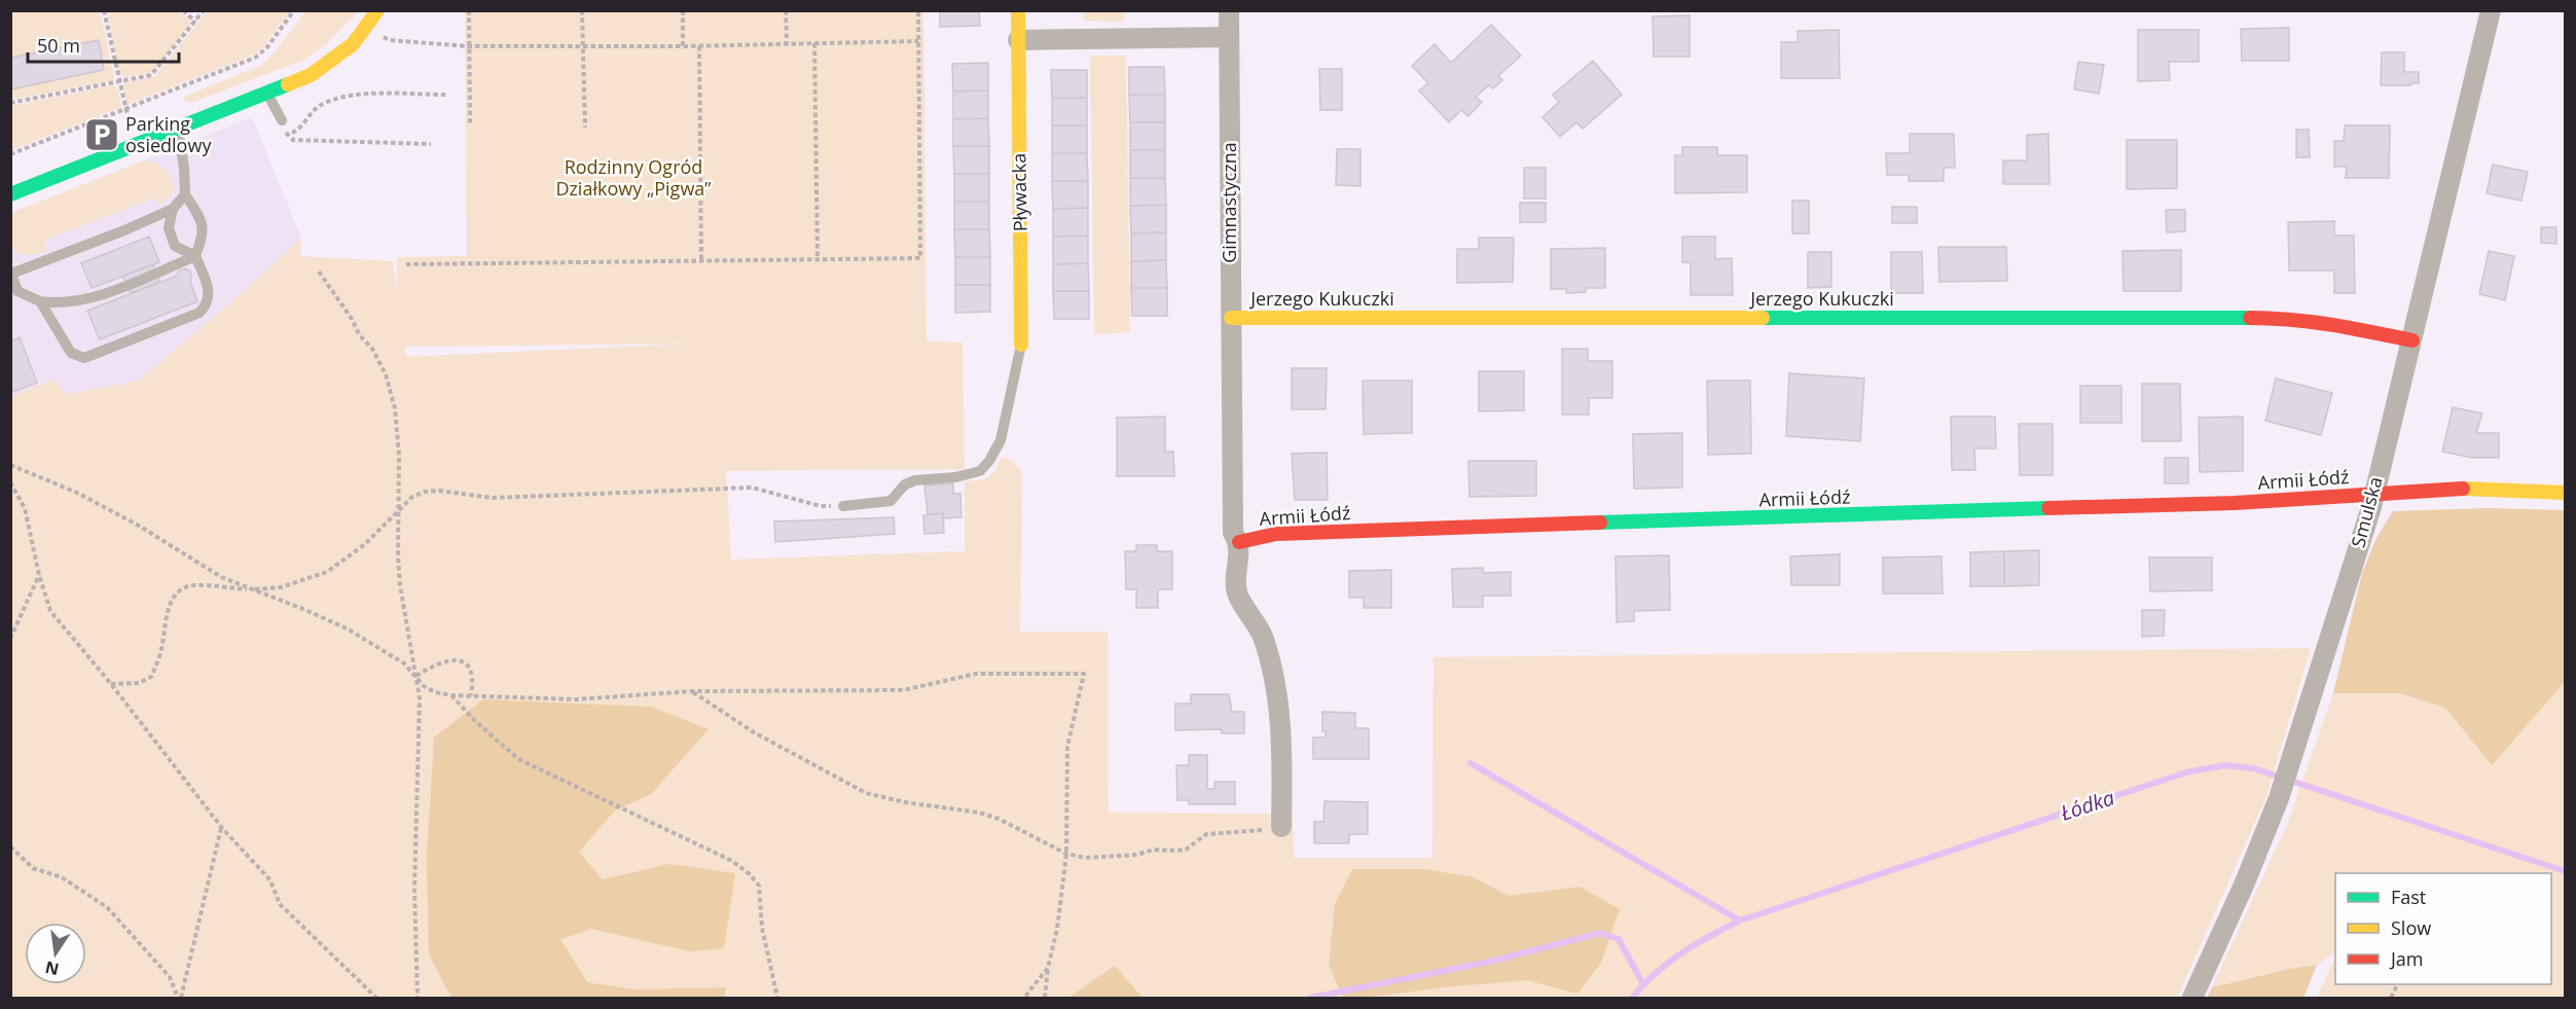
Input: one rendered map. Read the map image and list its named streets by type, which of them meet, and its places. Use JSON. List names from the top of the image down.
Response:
{
  "streets": {
    "street": [
      "Pływacka",
      "Gimnastyczna",
      "Jerzego Kukuczki",
      "Armii Łódź",
      "Smulska"
    ]
  },
  "crossings": [
    ["Gimnastyczna", "Jerzego Kukuczki"],
    ["Gimnastyczna", "Armii Łódź"],
    ["Jerzego Kukuczki", "Smulska"],
    ["Armii Łódź", "Smulska"]
  ],
  "water": ["Łódka"],
  "parks": ["Rodzinny Ogród Działkowy „Pigwa”"],
  "places": {
    "parking": ["Parking osiedlowy"]
  },
  "legend": ["Fast", "Slow", "Jam"],
  "scale_bar": "50 m",
  "north": "bottom"
}
